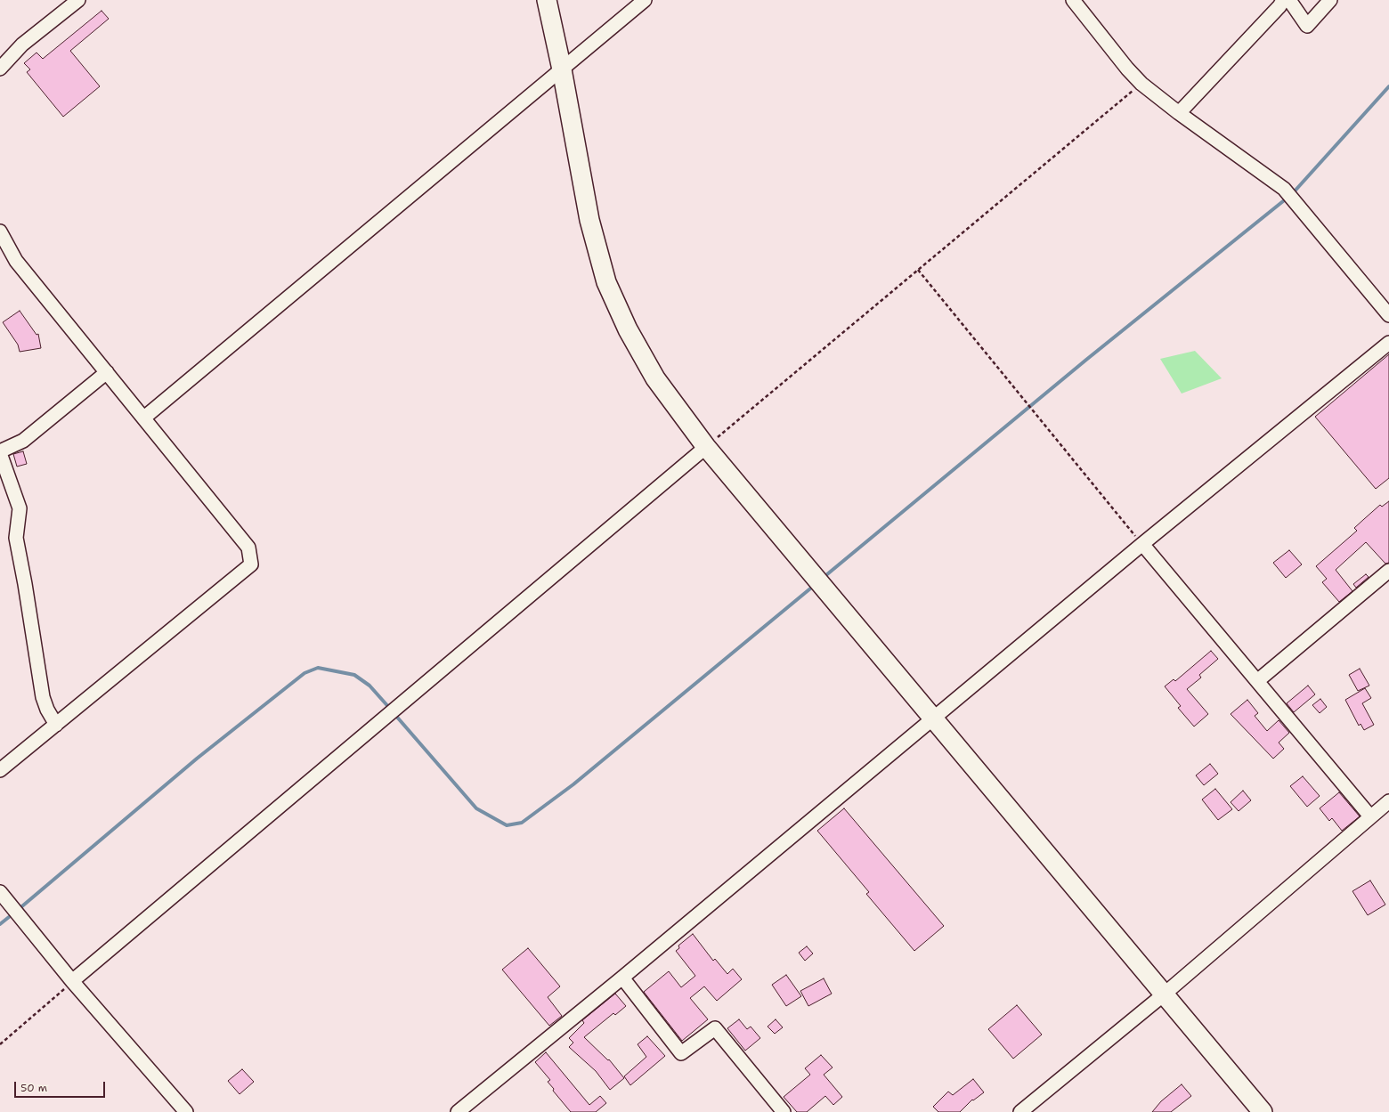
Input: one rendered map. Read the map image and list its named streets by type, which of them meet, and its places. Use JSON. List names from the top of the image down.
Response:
{
  "scale_bar": "50 m"
}
